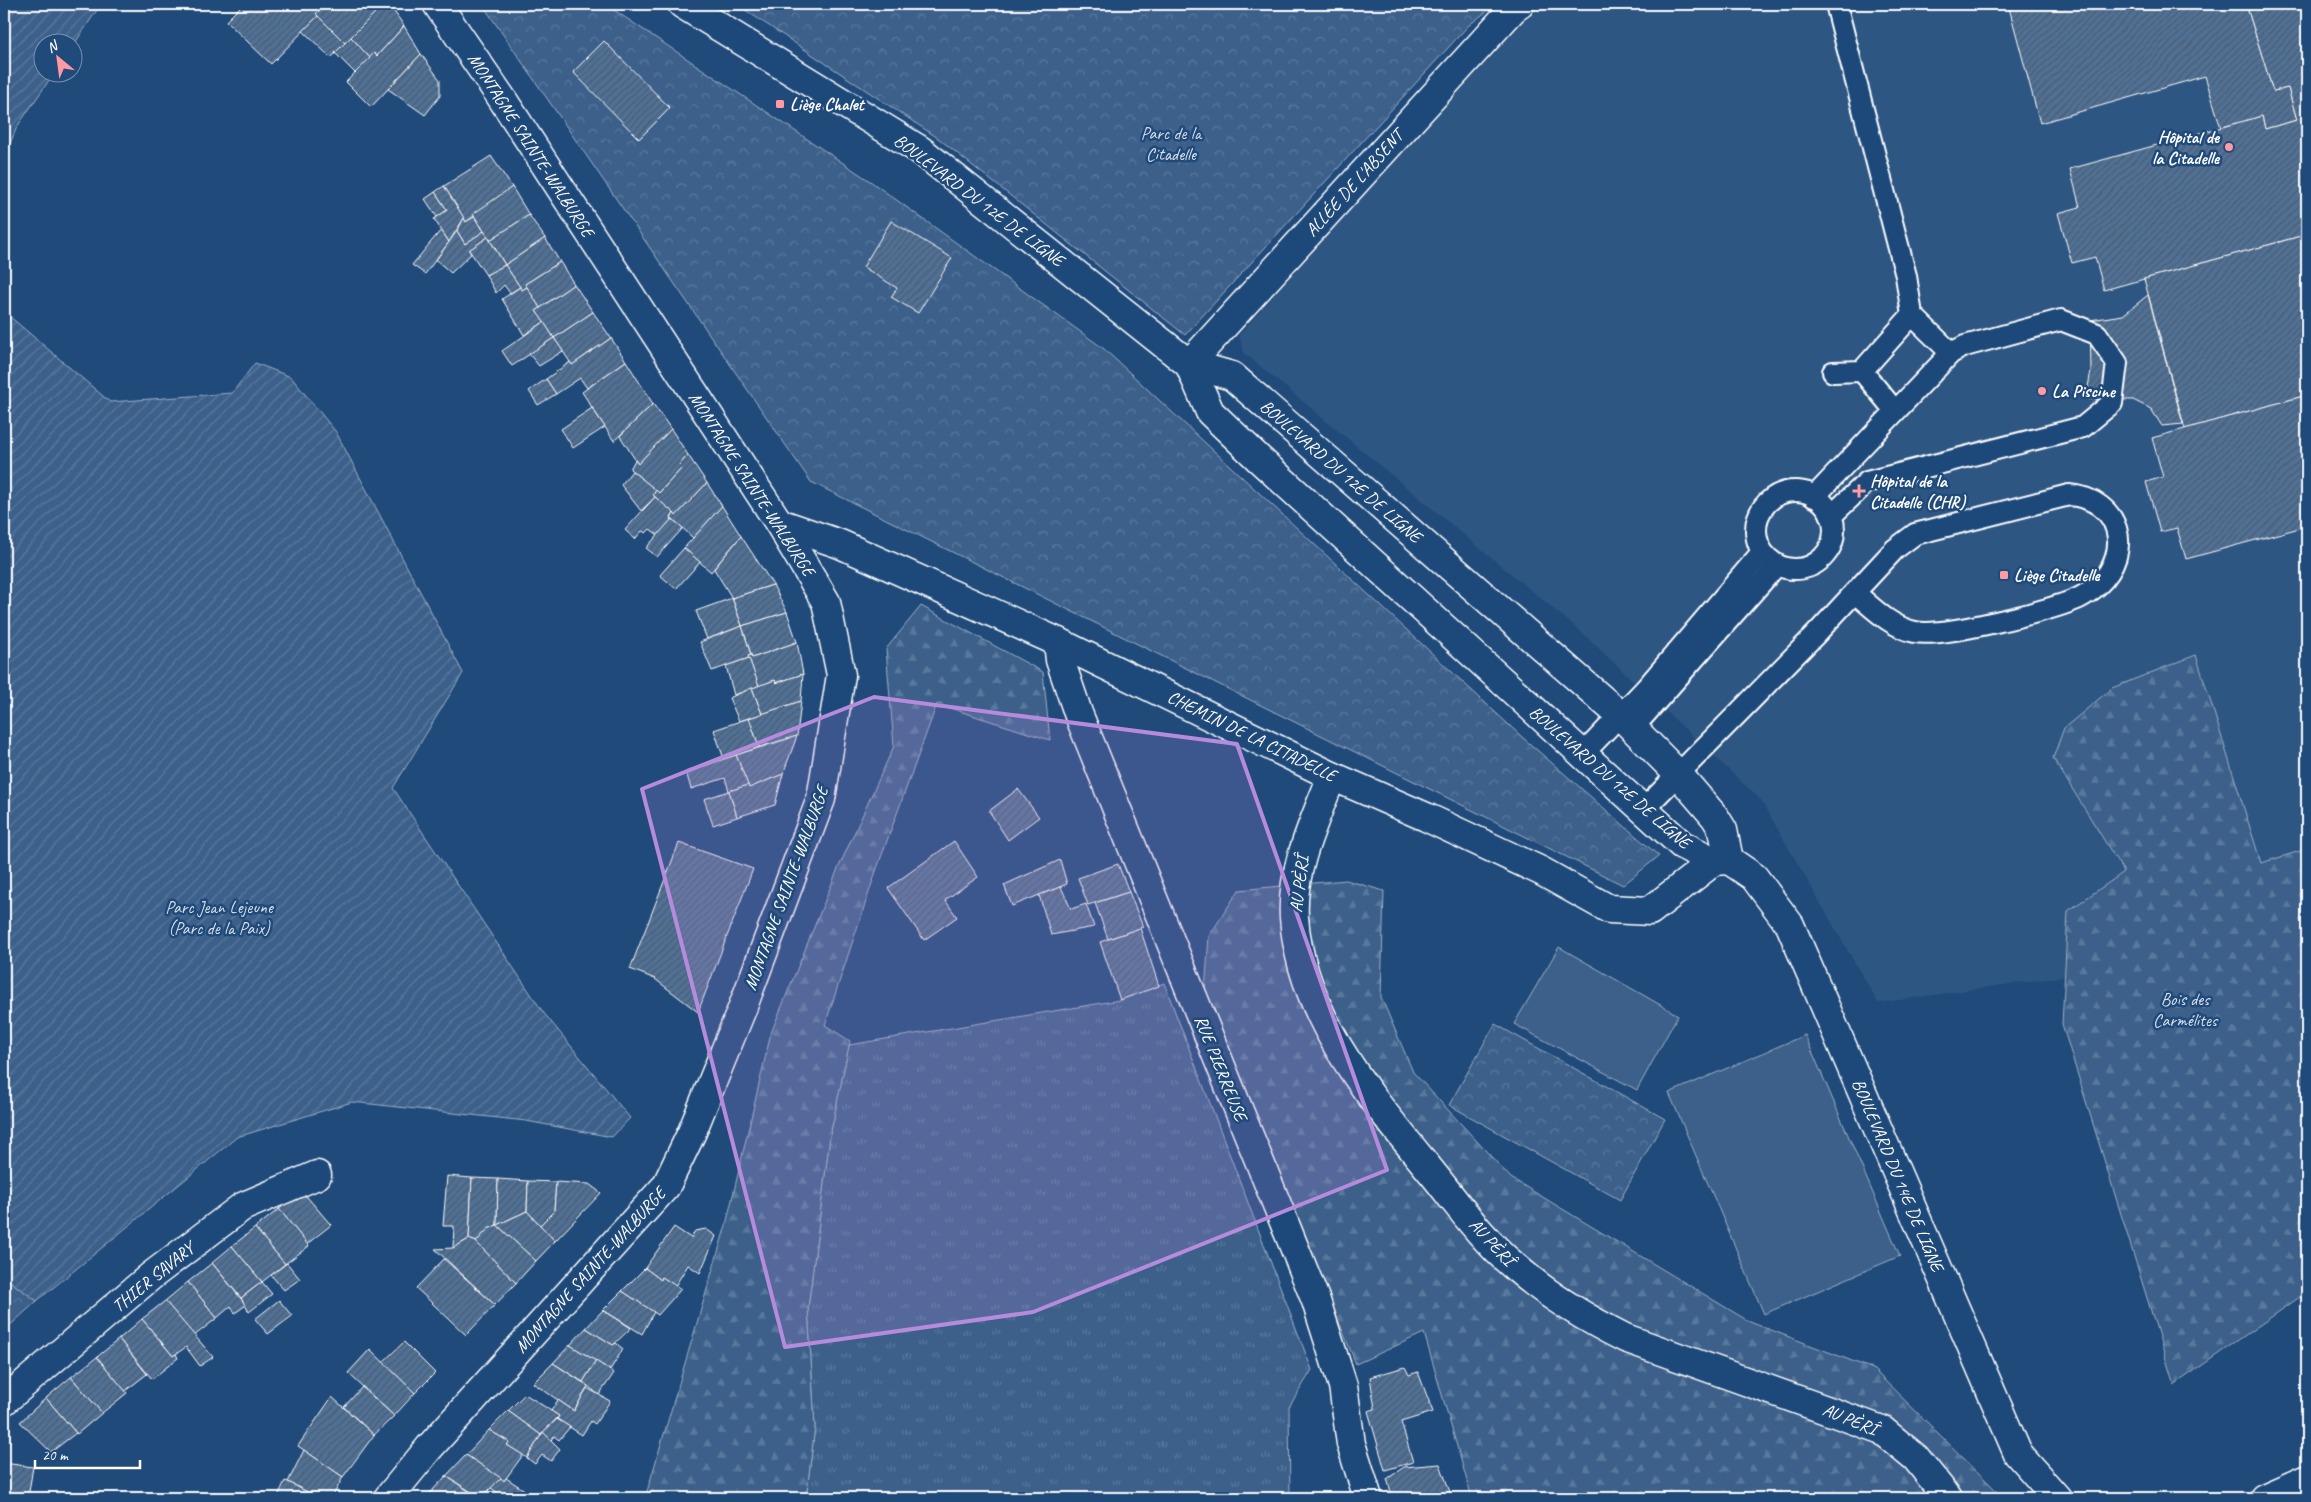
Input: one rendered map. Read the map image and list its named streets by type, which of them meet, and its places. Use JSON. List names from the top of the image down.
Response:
{
  "streets": {
    "street": [
      "MONTAGNE SAINTE-WALBURGE",
      "ALLÉE DE L'ABSENT",
      "BOULEVARD DU 12E DE LIGNE",
      "CHEMIN DE LA CITADELLE",
      "AU PÈRÎ",
      "RUE PIERREUSE",
      "BOULEVARD DU 14E DE LIGNE",
      "THIER SAVARY"
    ]
  },
  "crossings": [
    ["MONTAGNE SAINTE-WALBURGE", "CHEMIN DE LA CITADELLE"],
    ["ALLÉE DE L'ABSENT", "BOULEVARD DU 12E DE LIGNE"],
    ["BOULEVARD DU 12E DE LIGNE", "CHEMIN DE LA CITADELLE"],
    ["BOULEVARD DU 12E DE LIGNE", "BOULEVARD DU 14E DE LIGNE"],
    ["CHEMIN DE LA CITADELLE", "AU PÈRÎ"],
    ["CHEMIN DE LA CITADELLE", "RUE PIERREUSE"],
    ["CHEMIN DE LA CITADELLE", "BOULEVARD DU 14E DE LIGNE"]
  ],
  "parks": ["Parc de la Citadelle", "Parc Jean Lejeune (Parc de la Paix)", "Bois des Carmélites"],
  "places": {
    "transit": ["Liège Chalet", "Liège Citadelle"],
    "other": ["Hôpital de la Citadelle", "La Piscine"],
    "health": ["Hôpital de la Citadelle (CHR)"]
  },
  "scale_bar": "20 m",
  "north": "top left"
}
